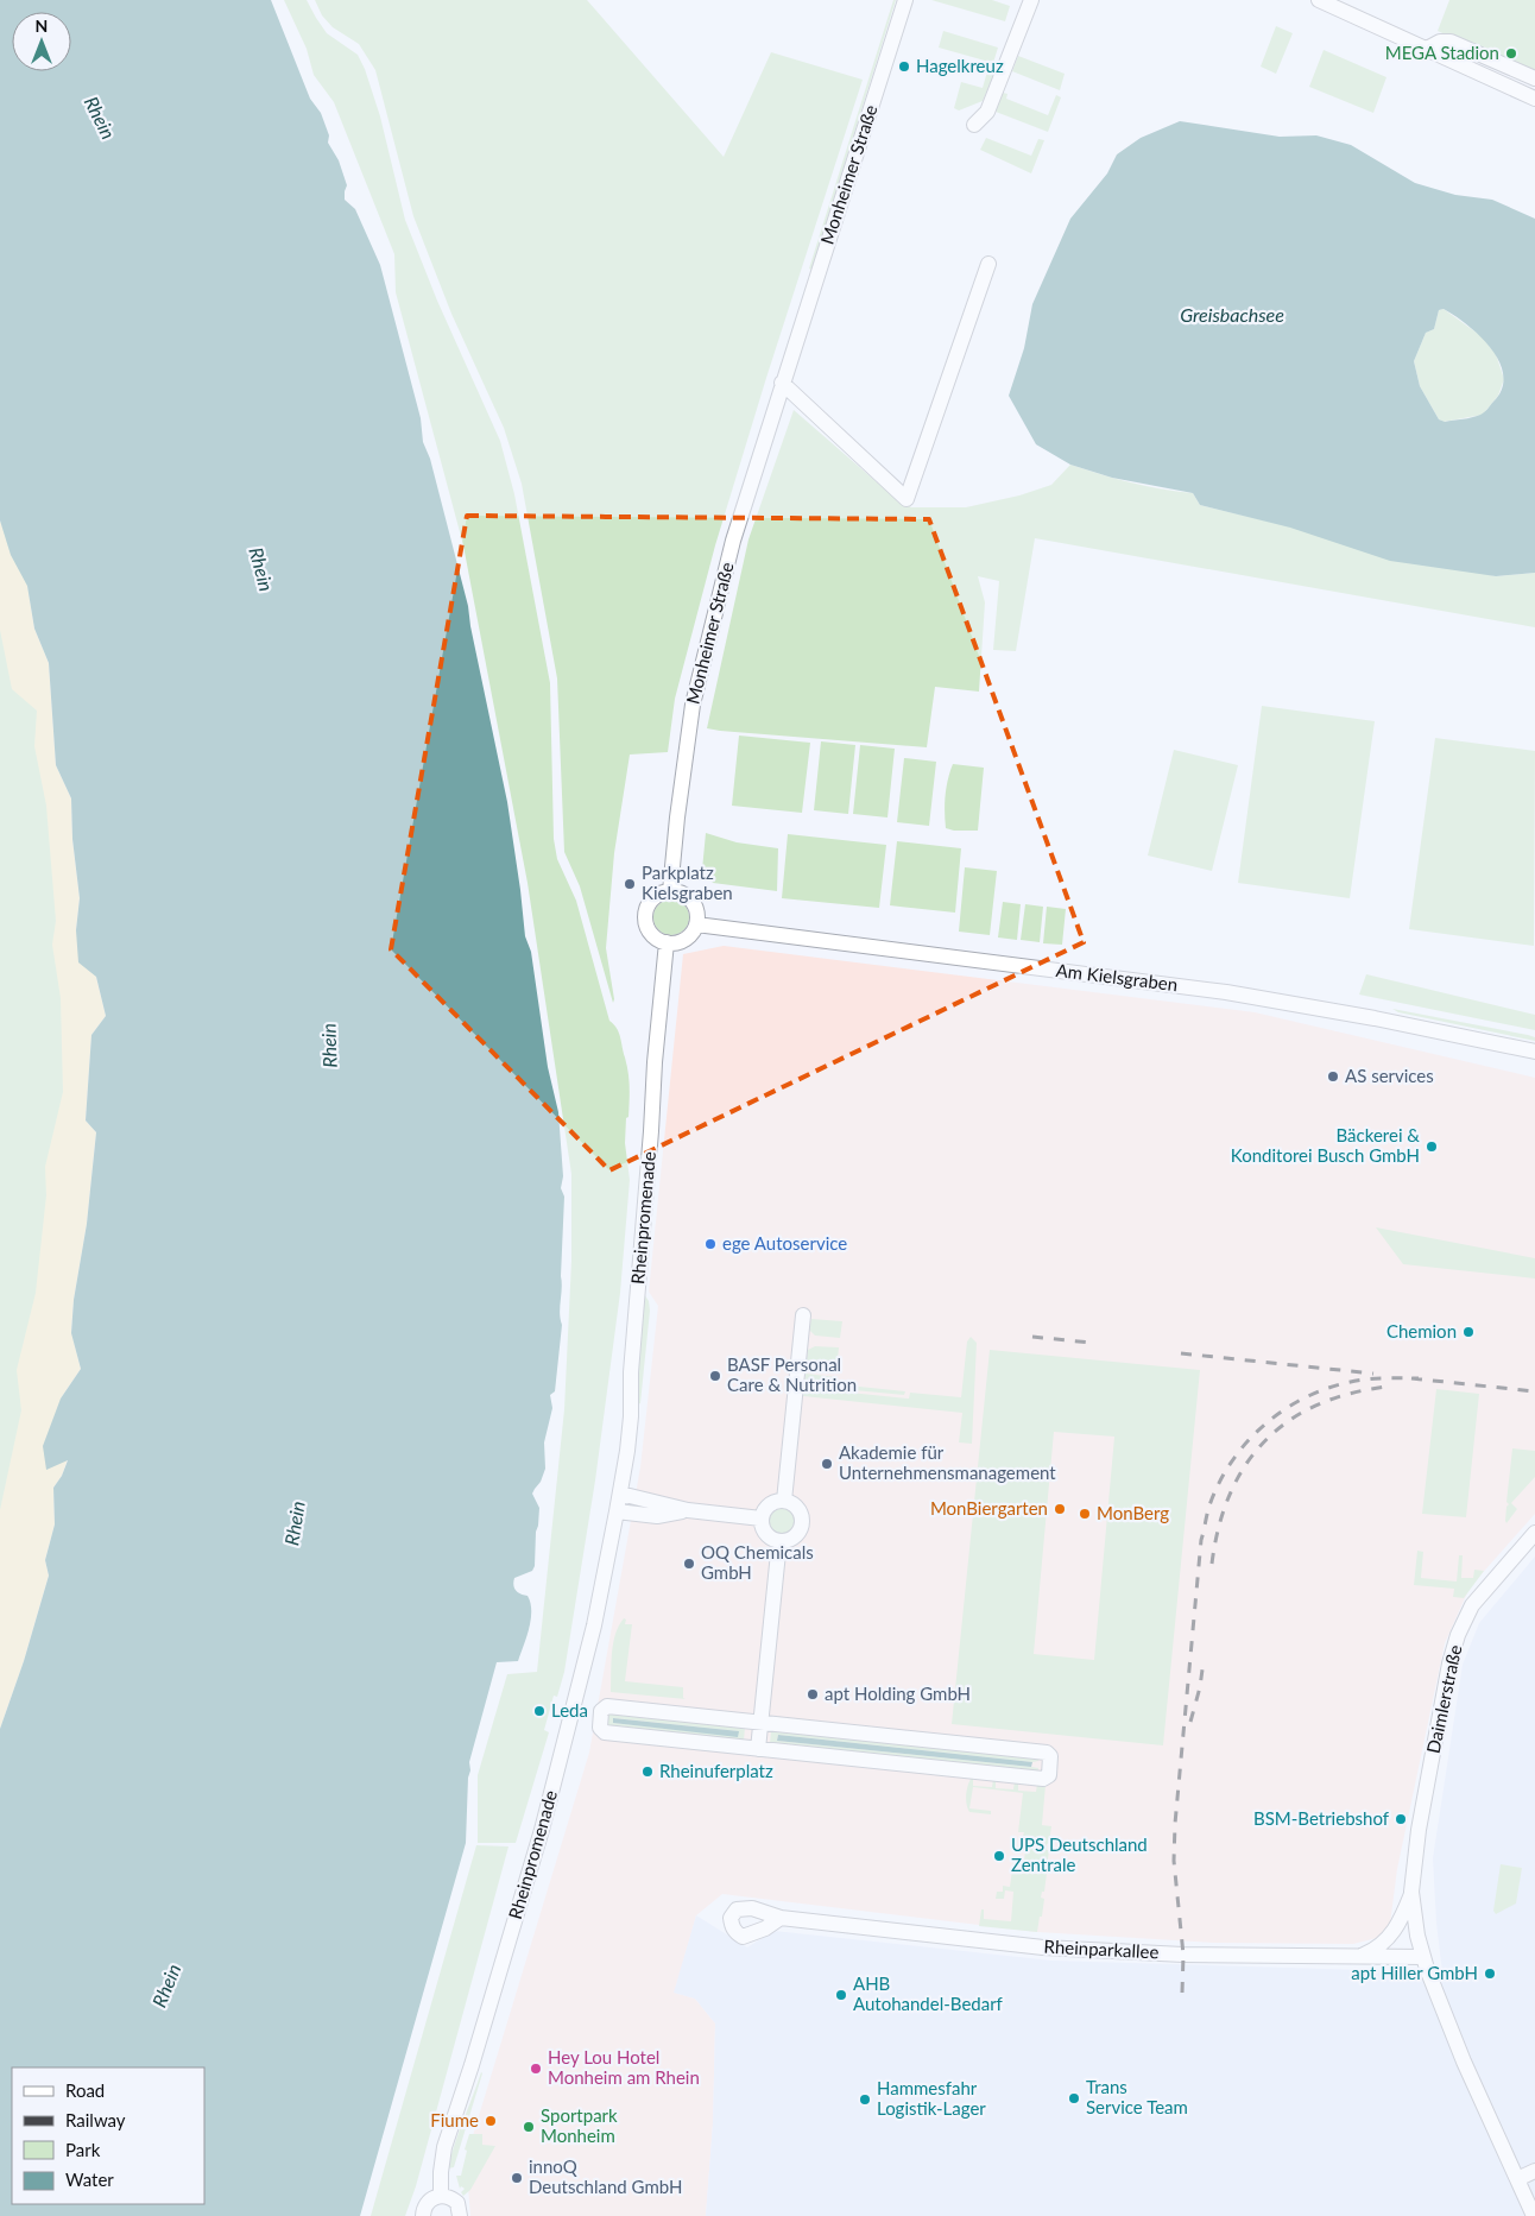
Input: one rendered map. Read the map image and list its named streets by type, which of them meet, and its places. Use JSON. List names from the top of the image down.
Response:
{
  "streets": {
    "street": [
      "Monheimer Straße",
      "Am Kielsgraben",
      "Rheinpromenade",
      "Daimlerstraße",
      "Rheinparkallee"
    ]
  },
  "crossings": [
    ["Monheimer Straße", "Am Kielsgraben"],
    ["Monheimer Straße", "Rheinpromenade"],
    ["Am Kielsgraben", "Rheinpromenade"],
    ["Daimlerstraße", "Rheinparkallee"]
  ],
  "water": ["Rhein", "Greisbachsee"],
  "places": [
    "MEGA Stadion",
    "Hagelkreuz",
    "Parkplatz Kielsgraben",
    "AS services",
    "Bäckerei & Konditorei Busch GmbH",
    "ege Autoservice",
    "Chemion",
    "BASF Personal Care & Nutrition",
    "Akademie für Unternehmensmanagement",
    "MonBiergarten",
    "MonBerg",
    "OQ Chemicals GmbH",
    "apt Holding GmbH",
    "Leda",
    "Rheinuferplatz",
    "BSM-Betriebshof",
    "UPS Deutschland Zentrale",
    "apt Hiller GmbH",
    "AHB Autohandel-Bedarf",
    "Hey Lou Hotel Monheim am Rhein",
    "Trans Service Team",
    "Hammesfahr Logistik-Lager",
    "Fiume",
    "Sportpark Monheim",
    "innoQ Deutschland GmbH"
  ],
  "legend": [
    "Road",
    "Railway",
    "Park",
    "Water"
  ],
  "north": "top"
}
